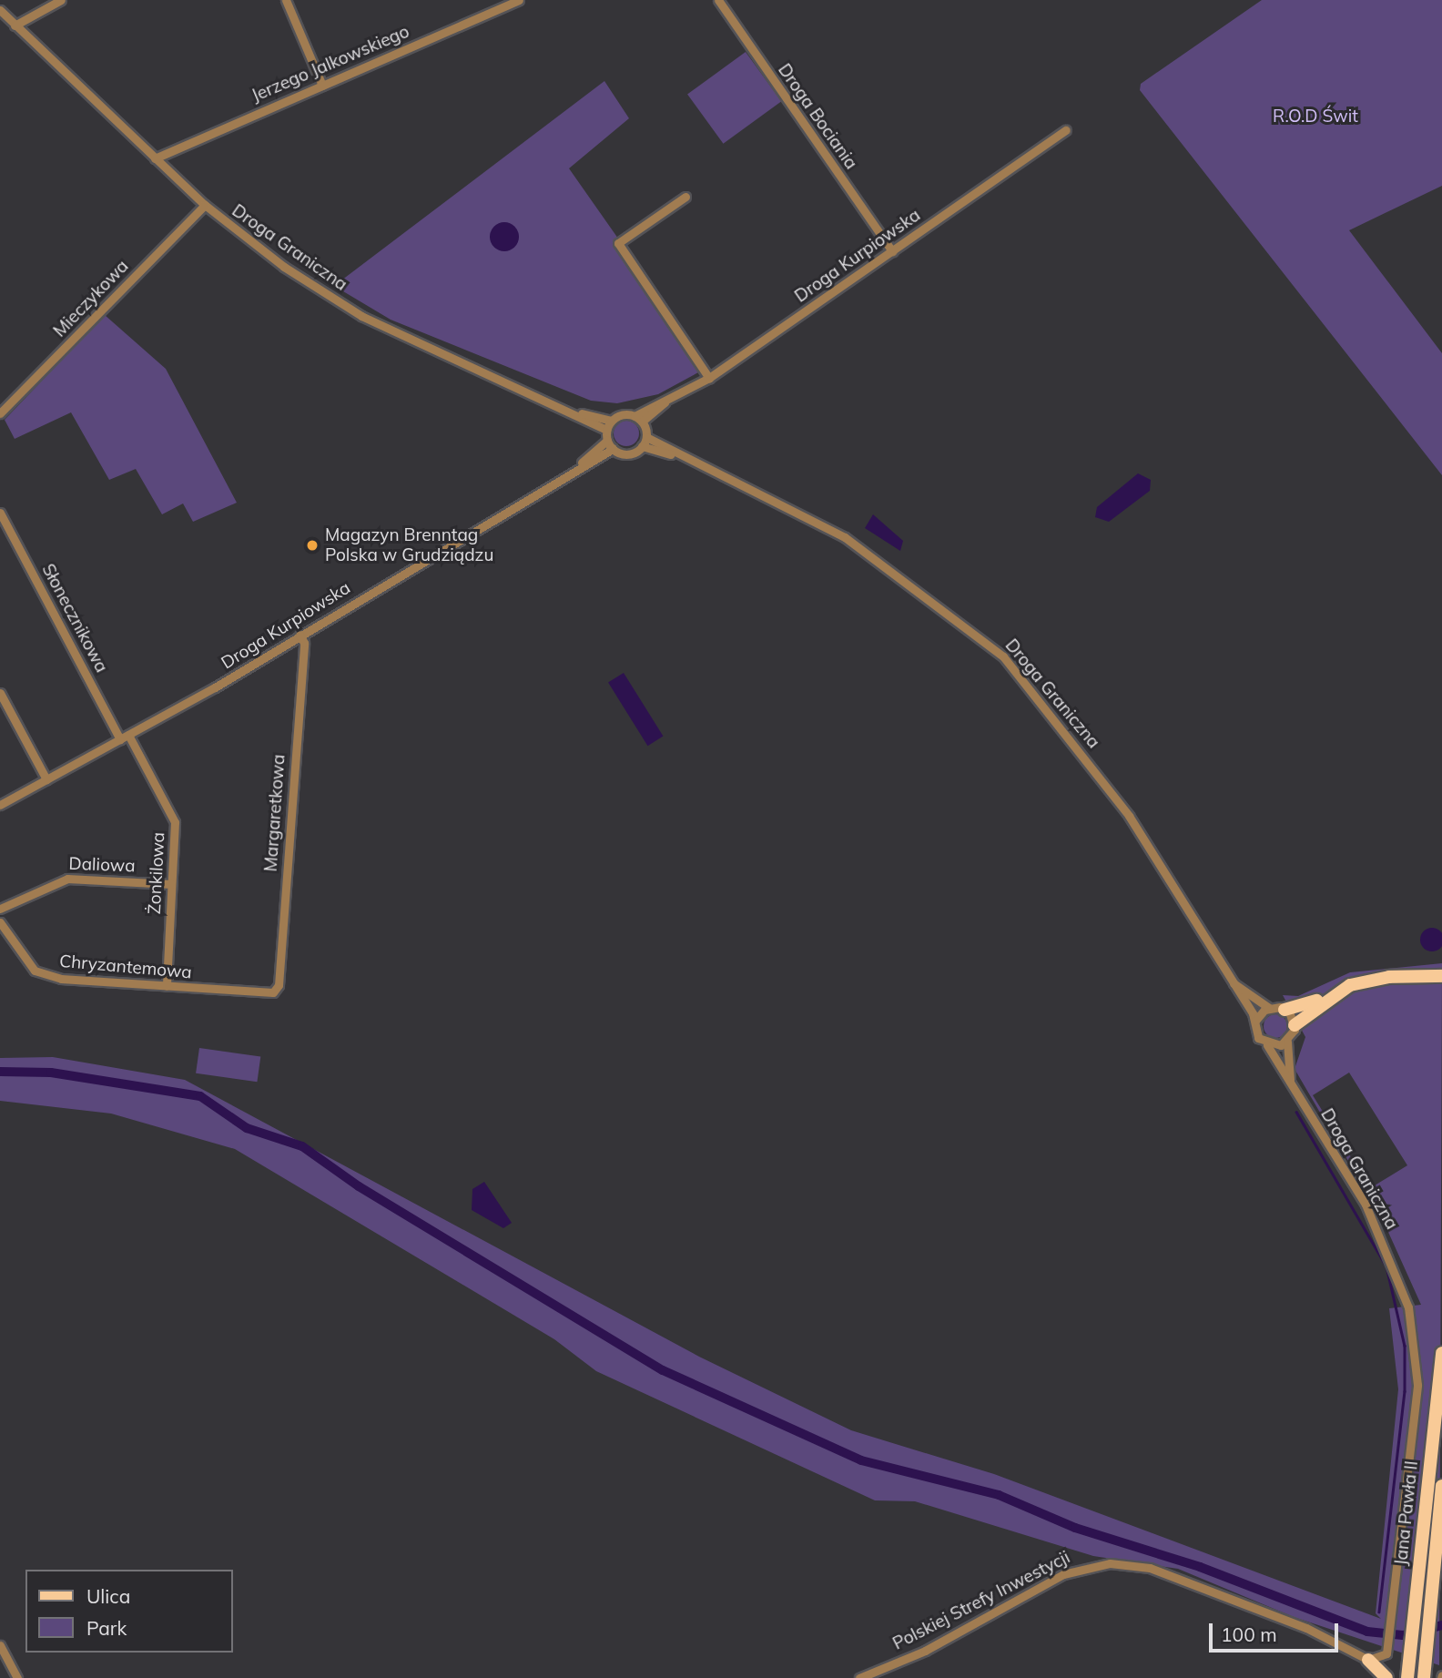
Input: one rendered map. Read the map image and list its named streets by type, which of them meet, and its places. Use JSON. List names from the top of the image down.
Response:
{
  "streets": {
    "main road": ["Jana Pawła II"],
    "street": [
      "Jerzego Jalkowskiego",
      "Droga Bociania",
      "Droga Graniczna",
      "Droga Kurpiowska",
      "Mieczykowa",
      "Słonecznikowa",
      "Margaretkowa",
      "Daliowa",
      "Żonkilowa",
      "Chryzantemowa",
      "Polskiej Strefy Inwestycji"
    ]
  },
  "crossings": [
    ["Jerzego Jalkowskiego", "Droga Graniczna"],
    ["Droga Bociania", "Droga Kurpiowska"],
    ["Droga Graniczna", "Droga Kurpiowska"],
    ["Droga Graniczna", "Mieczykowa"],
    ["Droga Graniczna", "Polskiej Strefy Inwestycji"],
    ["Droga Kurpiowska", "Słonecznikowa"],
    ["Droga Kurpiowska", "Margaretkowa"],
    ["Droga Kurpiowska", "Żonkilowa"],
    ["Słonecznikowa", "Żonkilowa"],
    ["Margaretkowa", "Chryzantemowa"],
    ["Daliowa", "Żonkilowa"],
    ["Żonkilowa", "Chryzantemowa"]
  ],
  "parks": ["R.O.D Świt"],
  "places": ["Magazyn Brenntag Polska w Grudziądzu"],
  "legend": ["Ulica", "Park"],
  "scale_bar": "100 m"
}
